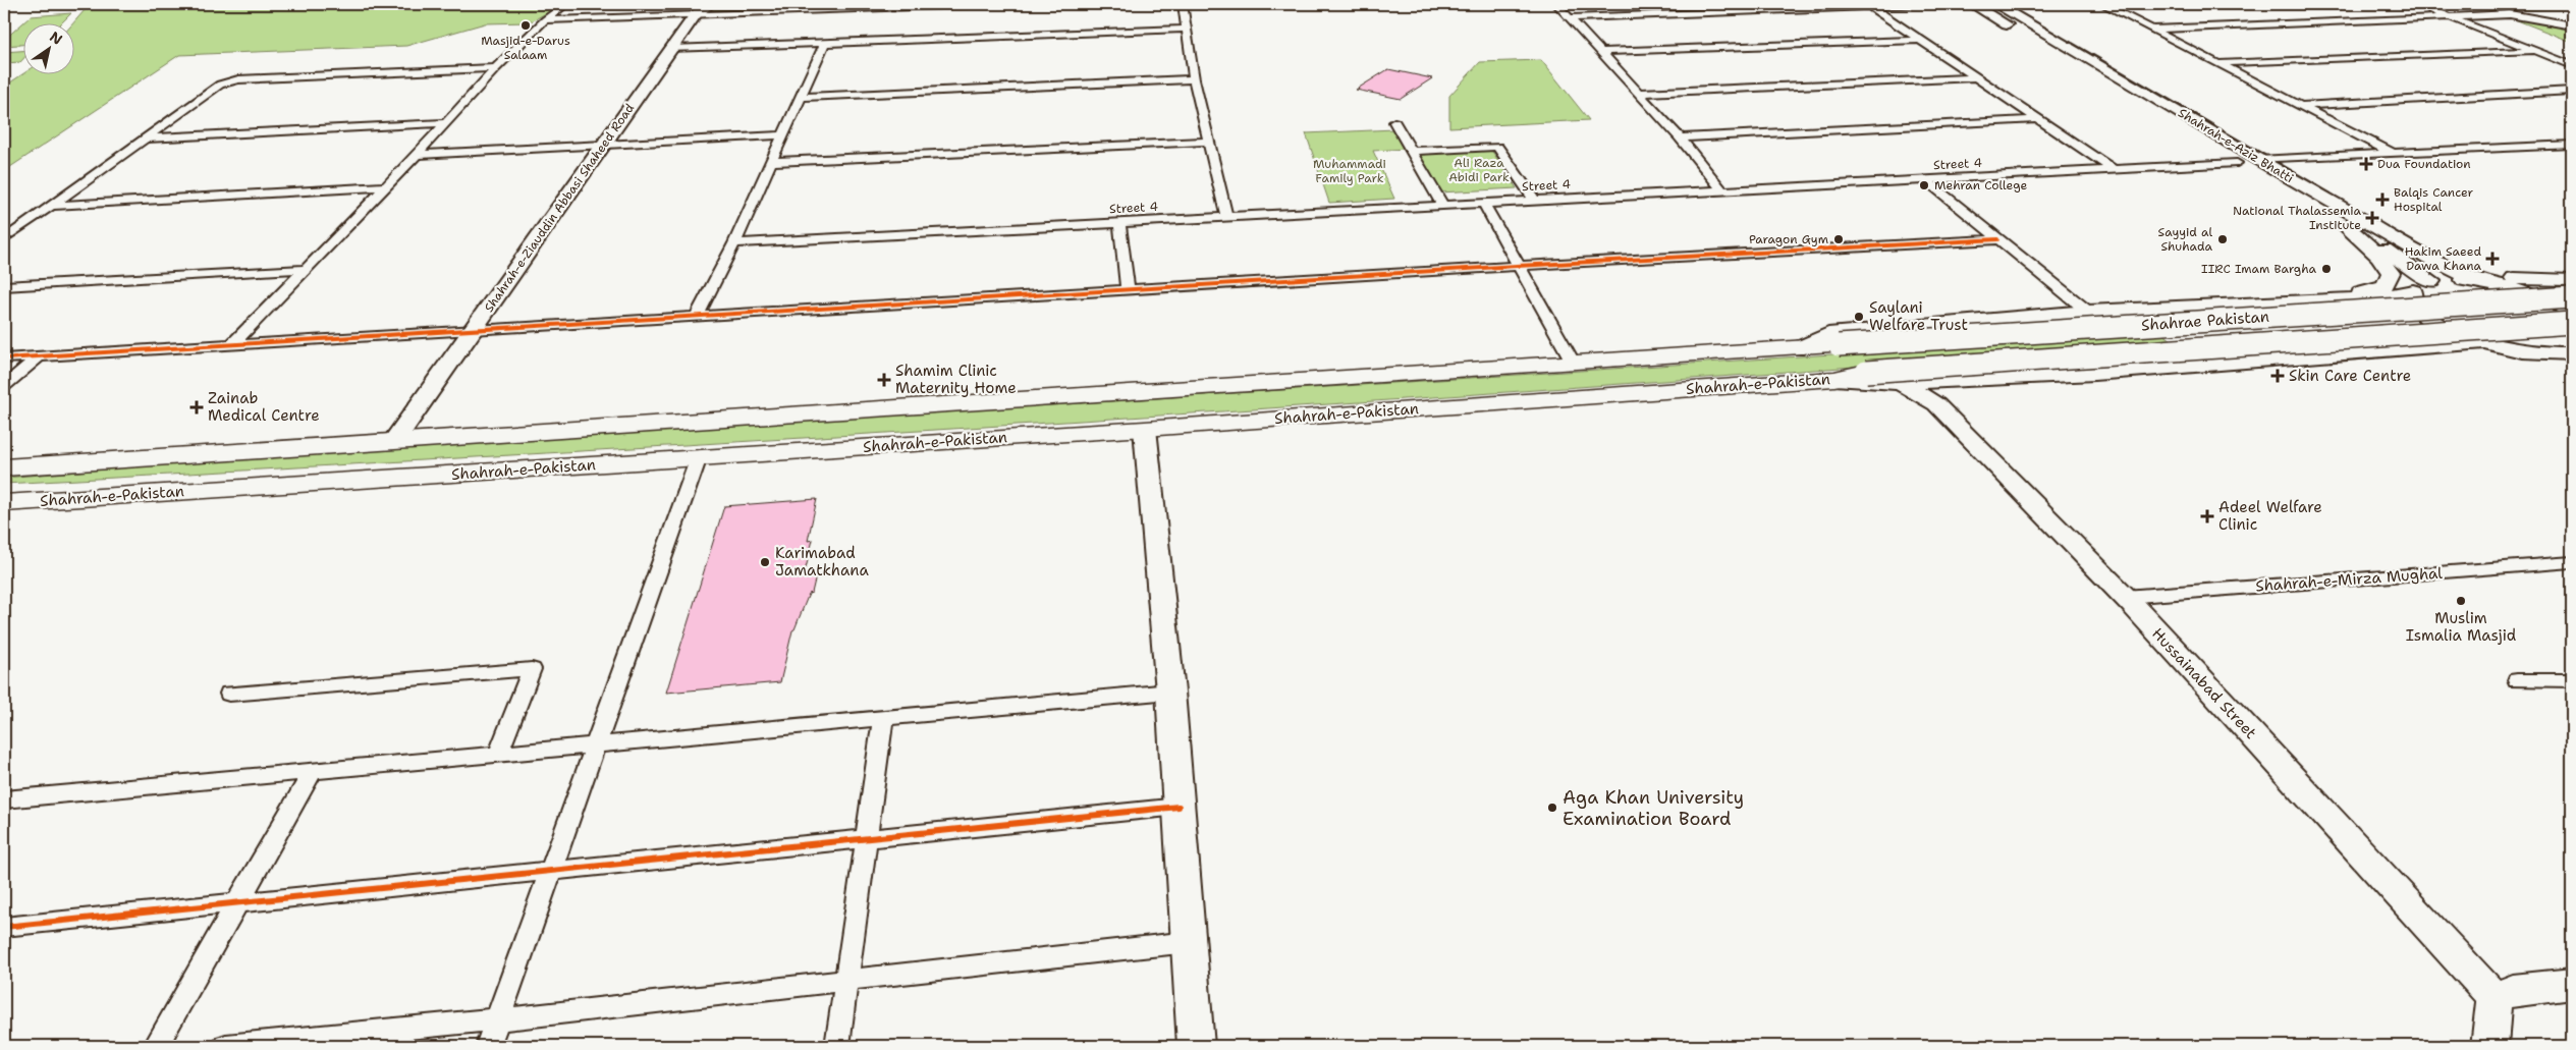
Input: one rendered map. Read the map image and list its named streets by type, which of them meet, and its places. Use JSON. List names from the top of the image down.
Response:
{
  "streets": {
    "highway": ["Shahrae Pakistan", "Shahrah-e-Pakistan"],
    "main road": ["Shahrah-e-Aziz Bhatti", "Shahrah-e-Ziauddin Abbasi Shaheed Road", "Hussainabad Street"],
    "street": ["Street 4", "Shahrah-e-Mirza Mughal"]
  },
  "crossings": [
    ["Shahrah-e-Aziz Bhatti", "Street 4"],
    ["Shahrah-e-Ziauddin Abbasi Shaheed Road", "Shahrah-e-Pakistan"],
    ["Shahrae Pakistan", "Shahrah-e-Pakistan"],
    ["Shahrah-e-Mirza Mughal", "Hussainabad Street"]
  ],
  "parks": ["Ali Raza Abidi Park", "Muhammadi Family Park"],
  "places": {
    "other": [
      "Masjid-e-Darus Salaam",
      "Mehran College",
      "Paragon Gym",
      "Sayyid al Shuhada",
      "IIRC Imam Bargha",
      "Saylani Welfare Trust",
      "Karimabad Jamatkhana",
      "Muslim Ismalia Masjid",
      "Aga Khan University Examination Board"
    ],
    "health": [
      "Dua Foundation",
      "Balqis Cancer Hospital",
      "National Thalassemia Institute",
      "Hakim Saeed Dawa Khana",
      "Skin Care Centre",
      "Shamim Clinic Maternity Home",
      "Zainab Medical Centre",
      "Adeel Welfare Clinic"
    ]
  },
  "north": "top right"
}
